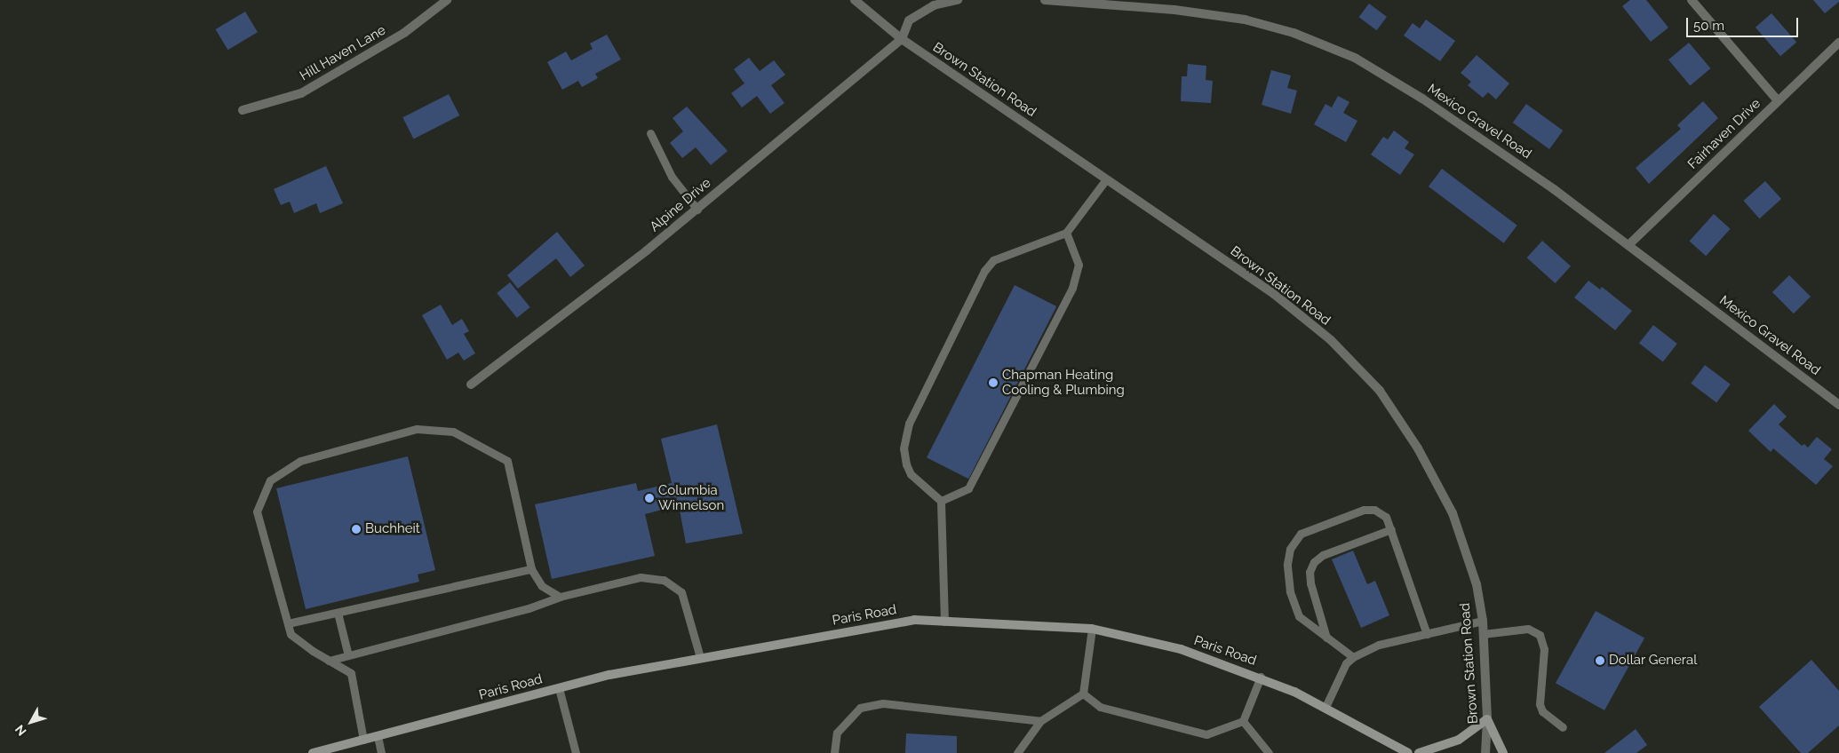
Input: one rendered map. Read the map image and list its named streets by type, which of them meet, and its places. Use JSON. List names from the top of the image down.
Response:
{
  "streets": {
    "main road": ["Paris Road"],
    "street": [
      "Hill Haven Lane",
      "Brown Station Road",
      "Mexico Gravel Road",
      "Fairhaven Drive",
      "Alpine Drive"
    ]
  },
  "crossings": [
    ["Brown Station Road", "Alpine Drive"],
    ["Mexico Gravel Road", "Fairhaven Drive"]
  ],
  "places": [
    "Chapman Heating Cooling & Plumbing",
    "Columbia Winnelson",
    "Buchheit",
    "Dollar General"
  ],
  "scale_bar": "50 m",
  "north": "bottom left"
}
